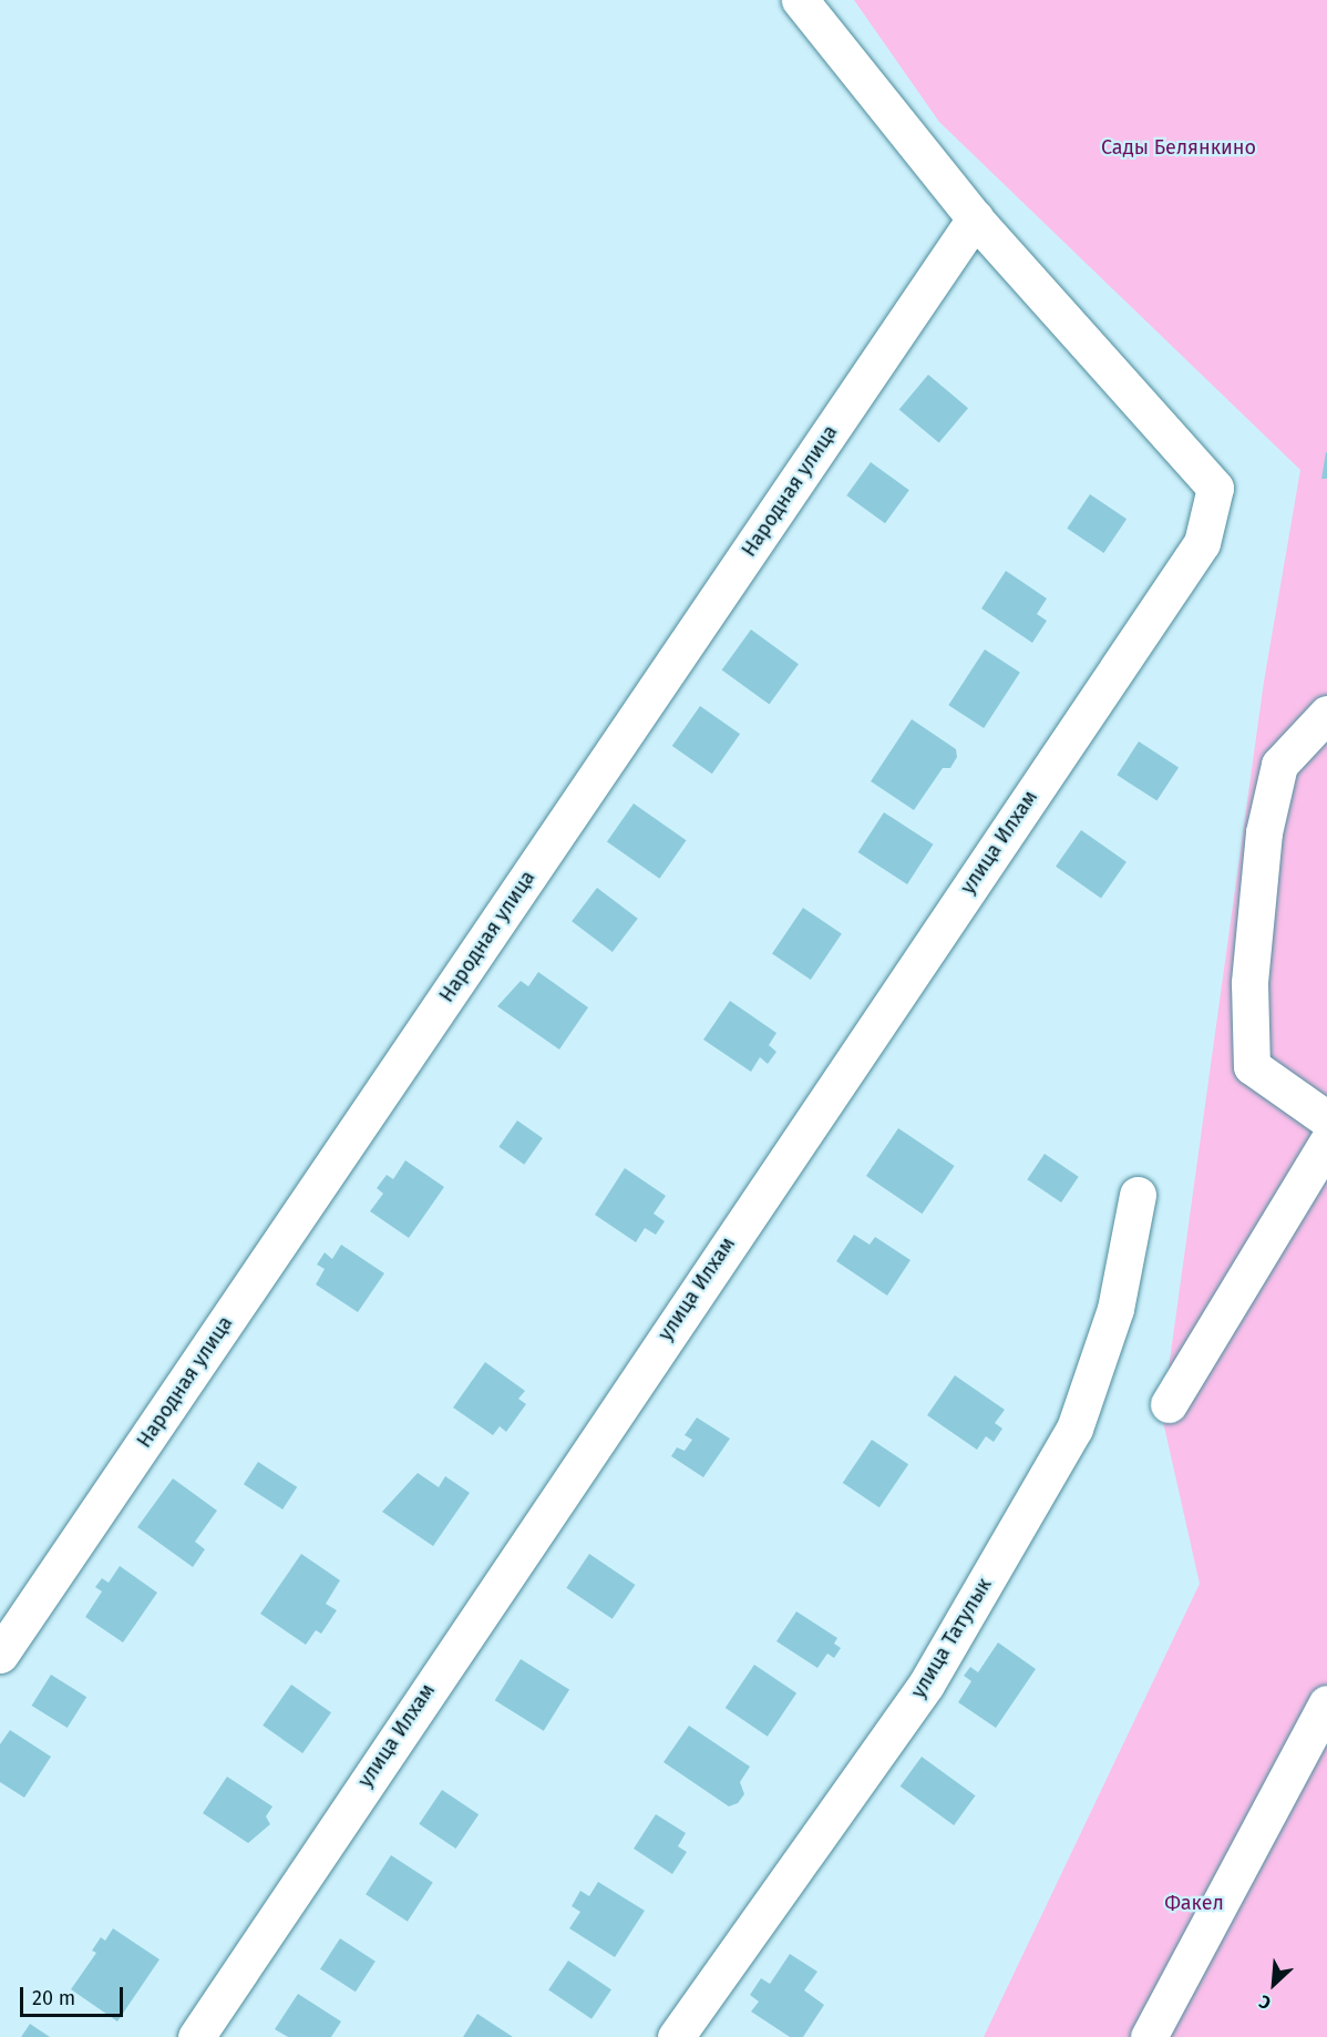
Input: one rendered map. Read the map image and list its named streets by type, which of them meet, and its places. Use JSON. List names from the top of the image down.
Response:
{
  "streets": {
    "street": ["Народная улица", "улица Илхам", "улица Татулык"]
  },
  "crossings": [
    ["Народная улица", "улица Илхам"]
  ],
  "parks": ["Сады Белянкино", "Факел"],
  "scale_bar": "20 m",
  "north": "bottom left"
}
